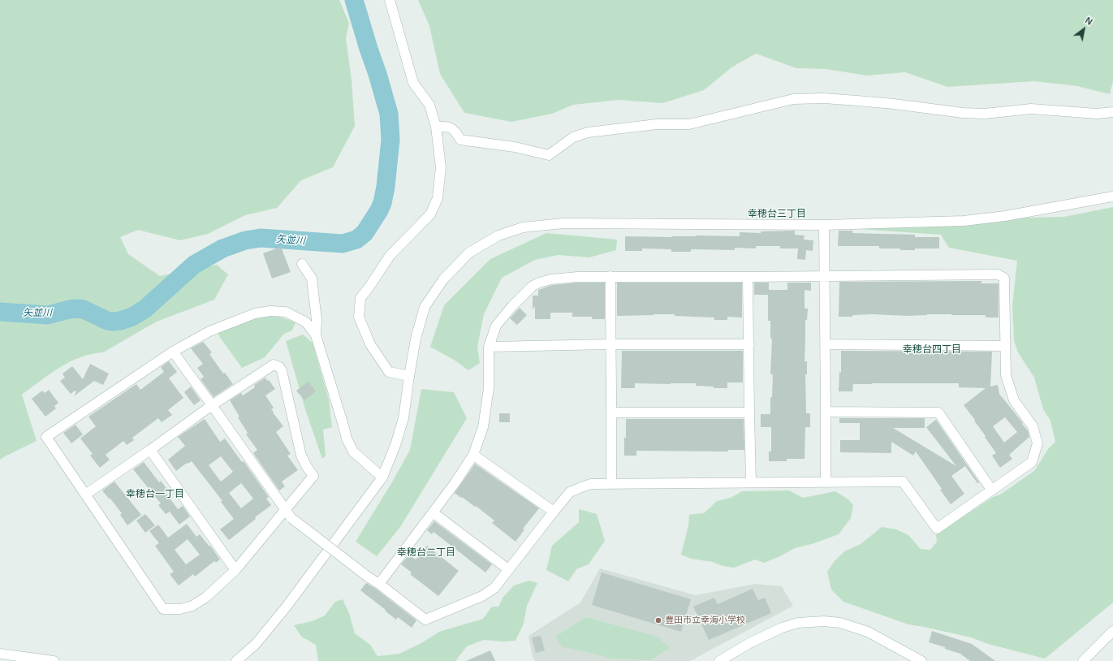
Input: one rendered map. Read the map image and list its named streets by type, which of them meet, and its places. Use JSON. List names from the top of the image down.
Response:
{
  "districts": [
    "幸穂台三丁目",
    "幸穂台四丁目",
    "幸穂台一丁目",
    "幸穂台二丁目"
  ],
  "water": ["矢並川"],
  "places": ["豊田市立幸海小学校"],
  "north": "top right"
}
